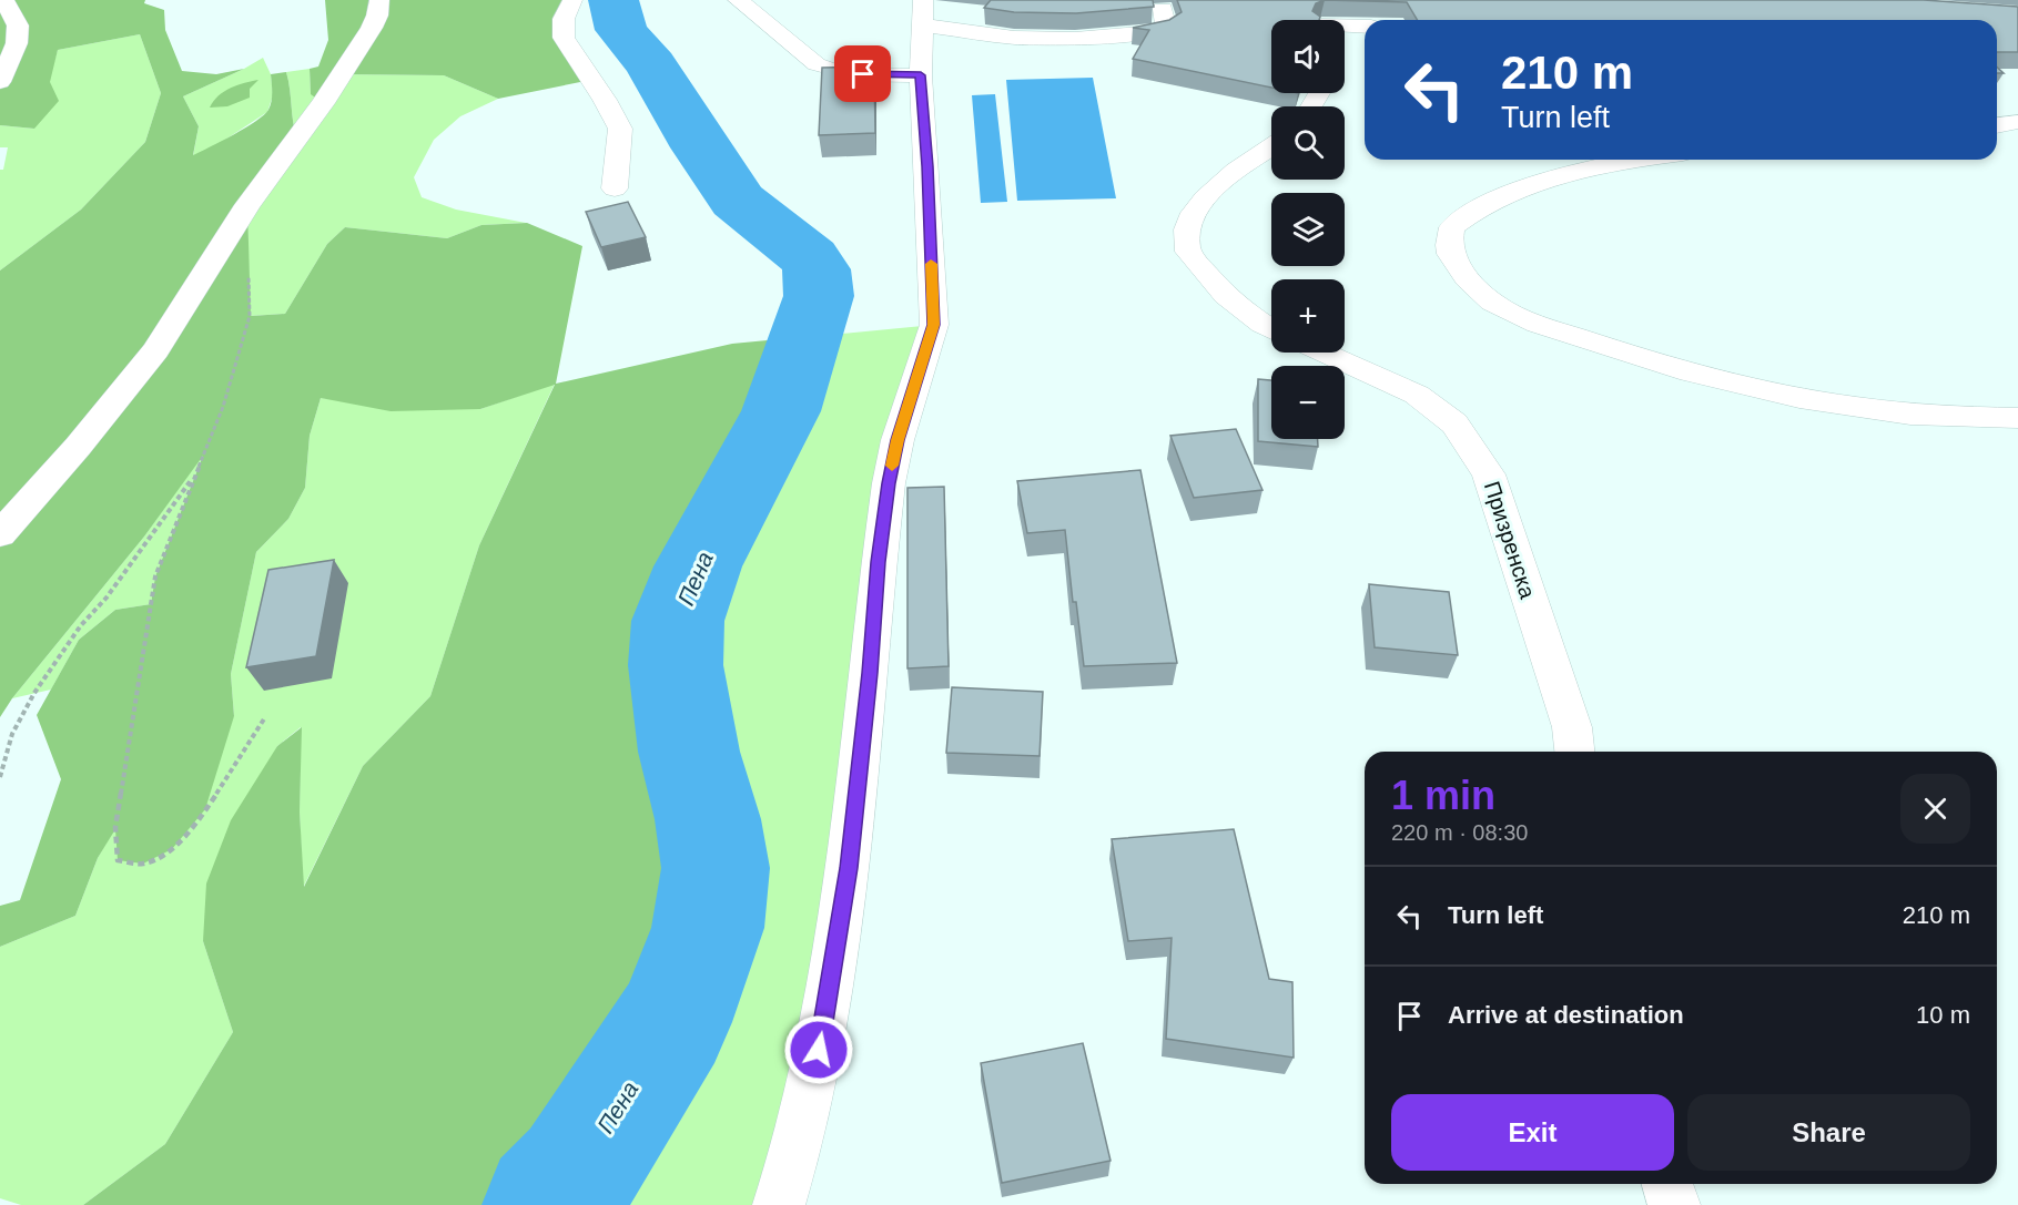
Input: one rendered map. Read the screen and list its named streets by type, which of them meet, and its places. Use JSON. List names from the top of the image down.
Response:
{
  "streets": {
    "street": ["Призренска"]
  },
  "water": ["Пена"],
  "page": {
    "map_buttons": ["+", "−"],
    "turn": ["210 m", "Turn left"],
    "heading": ["1 min", "220 m · 08:30"],
    "list": [
      {
        "name": "Turn left",
        "value": "210 m"
      },
      {
        "name": "Arrive at destination",
        "value": "10 m"
      }
    ],
    "buttons": ["Exit", "Share"]
  }
}
